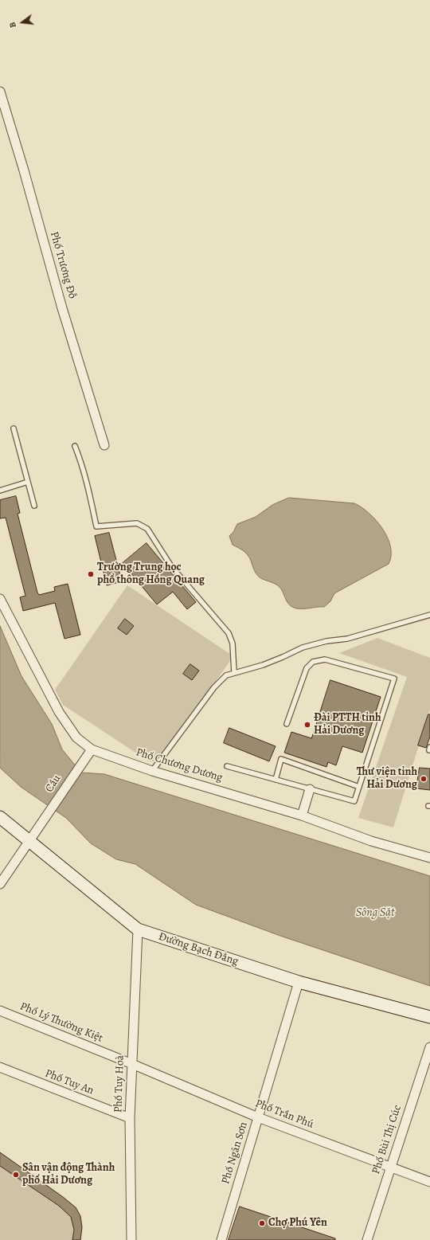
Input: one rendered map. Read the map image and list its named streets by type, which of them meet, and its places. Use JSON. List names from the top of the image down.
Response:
{
  "streets": {
    "main road": ["Đường Bạch Đằng"],
    "street": [
      "Phố Trương Đỗ",
      "Phố Chương Dương",
      "Cầu",
      "Phố Lý Thường Kiệt",
      "Phố Tuy An",
      "Phố Tuy Hoà",
      "Phố Trần Phú",
      "Phố Bùi Thị Cúc",
      "Phố Ngân Sơn"
    ]
  },
  "crossings": [
    ["Phố Chương Dương", "Cầu"],
    ["Cầu", "Đường Bạch Đằng"],
    ["Đường Bạch Đằng", "Phố Tuy Hoà"],
    ["Đường Bạch Đằng", "Phố Ngân Sơn"],
    ["Phố Lý Thường Kiệt", "Phố Tuy Hoà"],
    ["Phố Lý Thường Kiệt", "Phố Trần Phú"],
    ["Phố Tuy An", "Phố Tuy Hoà"],
    ["Phố Tuy Hoà", "Phố Trần Phú"],
    ["Phố Trần Phú", "Phố Bùi Thị Cúc"],
    ["Phố Trần Phú", "Phố Ngân Sơn"]
  ],
  "water": ["Sông Sặt"],
  "places": [
    "Trường Trung học phổ thông Hồng Quang",
    "Đài PTTH tỉnh Hải Dương",
    "Thư viện tỉnh Hải Dương",
    "Sân vận động Thành phố Hải Dương",
    "Chợ Phú Yên"
  ],
  "north": "left"
}
